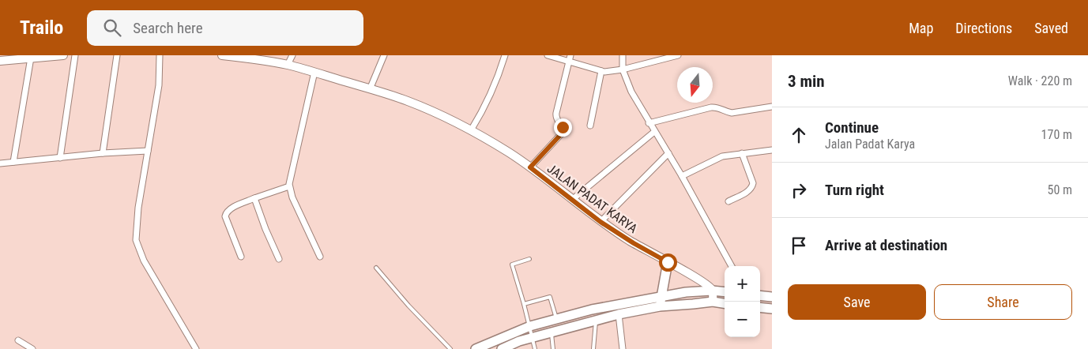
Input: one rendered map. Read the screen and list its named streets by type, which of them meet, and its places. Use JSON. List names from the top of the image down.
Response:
{
  "streets": {
    "street": ["JALAN PADAT KARYA"]
  },
  "north": "bottom",
  "page": {
    "header": "Trailo",
    "search": "Search here",
    "nav": ["Map", "Directions", "Saved"],
    "heading": ["3 min", "Walk · 220 m"],
    "list": [
      ["Continue", "Jalan Padat Karya", "170 m"],
      ["Turn right", "50 m"],
      "Arrive at destination"
    ],
    "map_buttons": ["+", "−"],
    "buttons": ["Save", "Share"]
  }
}
